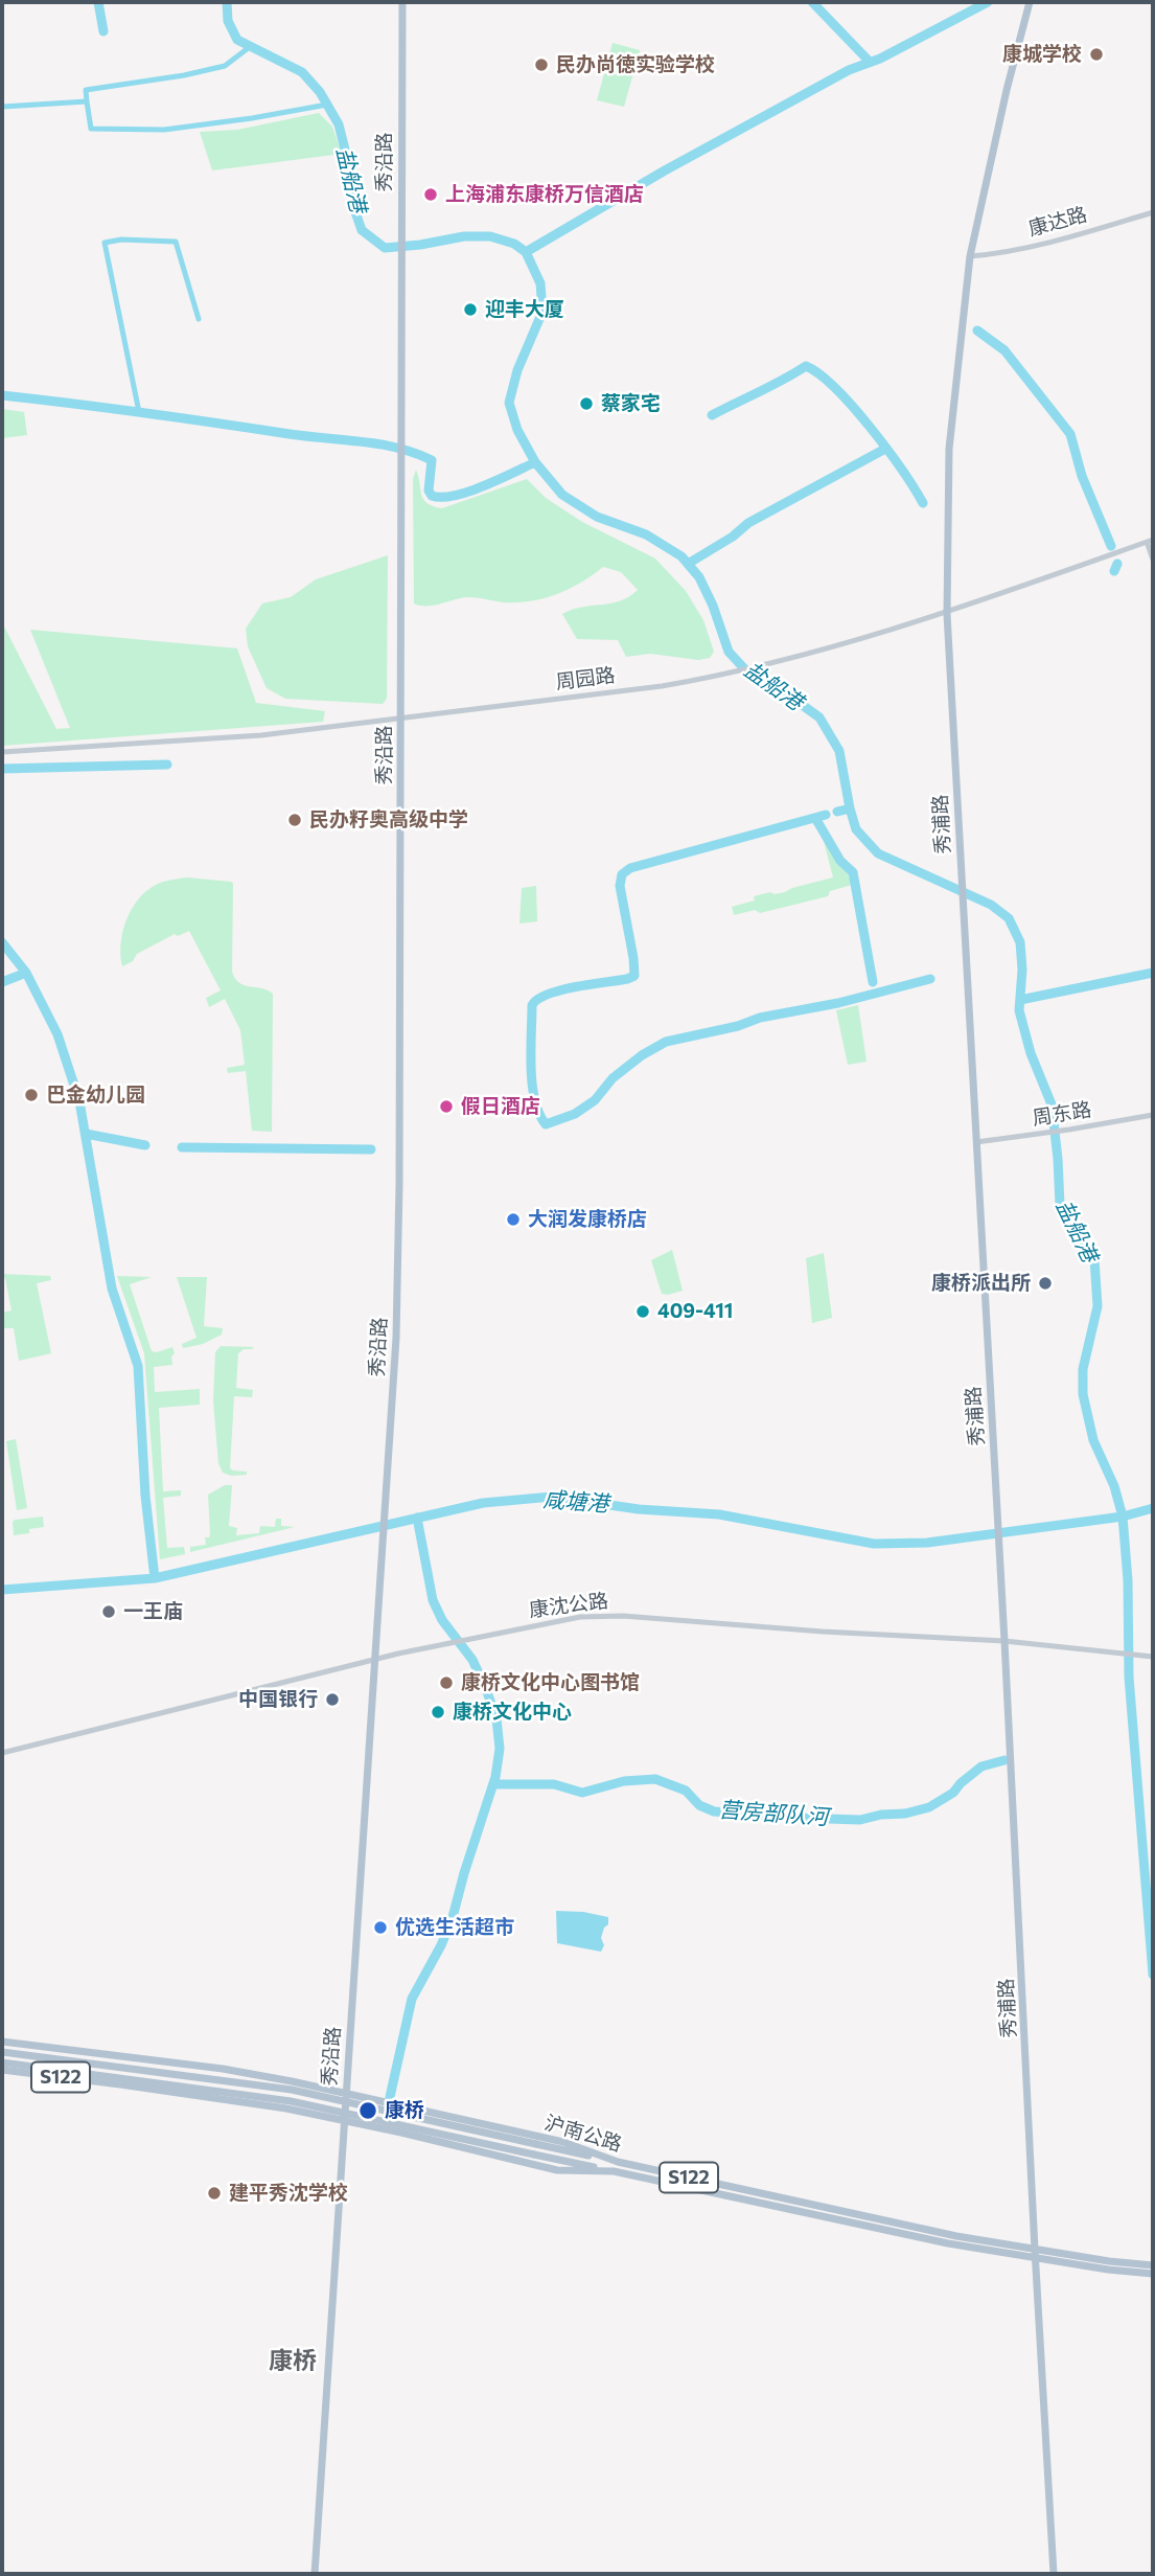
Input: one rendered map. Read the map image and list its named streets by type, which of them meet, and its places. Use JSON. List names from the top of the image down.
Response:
{
  "streets": {
    "main road": [
      "秀沿路",
      "秀浦路",
      "S122",
      "沪南公路"
    ],
    "street": [
      "康达路",
      "周园路",
      "周东路",
      "康沈公路"
    ]
  },
  "crossings": [
    ["秀沿路", "周园路"],
    ["秀沿路", "康沈公路"],
    ["秀沿路", "沪南公路"],
    ["康达路", "秀浦路"],
    ["周园路", "秀浦路"],
    ["秀浦路", "周东路"],
    ["秀浦路", "康沈公路"],
    ["秀浦路", "沪南公路"]
  ],
  "districts": ["康桥"],
  "water": ["盐船港", "咸塘港", "营房部队河"],
  "places": [
    "康城学校",
    "民办尚徳实验学校",
    "上海浦东康桥万信酒店",
    "迎丰大厦",
    "蔡家宅",
    "民办籽奥高级中学",
    "巴金幼儿园",
    "假日酒店",
    "大润发康桥店",
    "康桥派出所",
    "409-411",
    "一王庙",
    "康桥文化中心图书馆",
    "中国银行",
    "康桥文化中心",
    "优选生活超市",
    "康桥",
    "建平秀沈学校"
  ]
}
